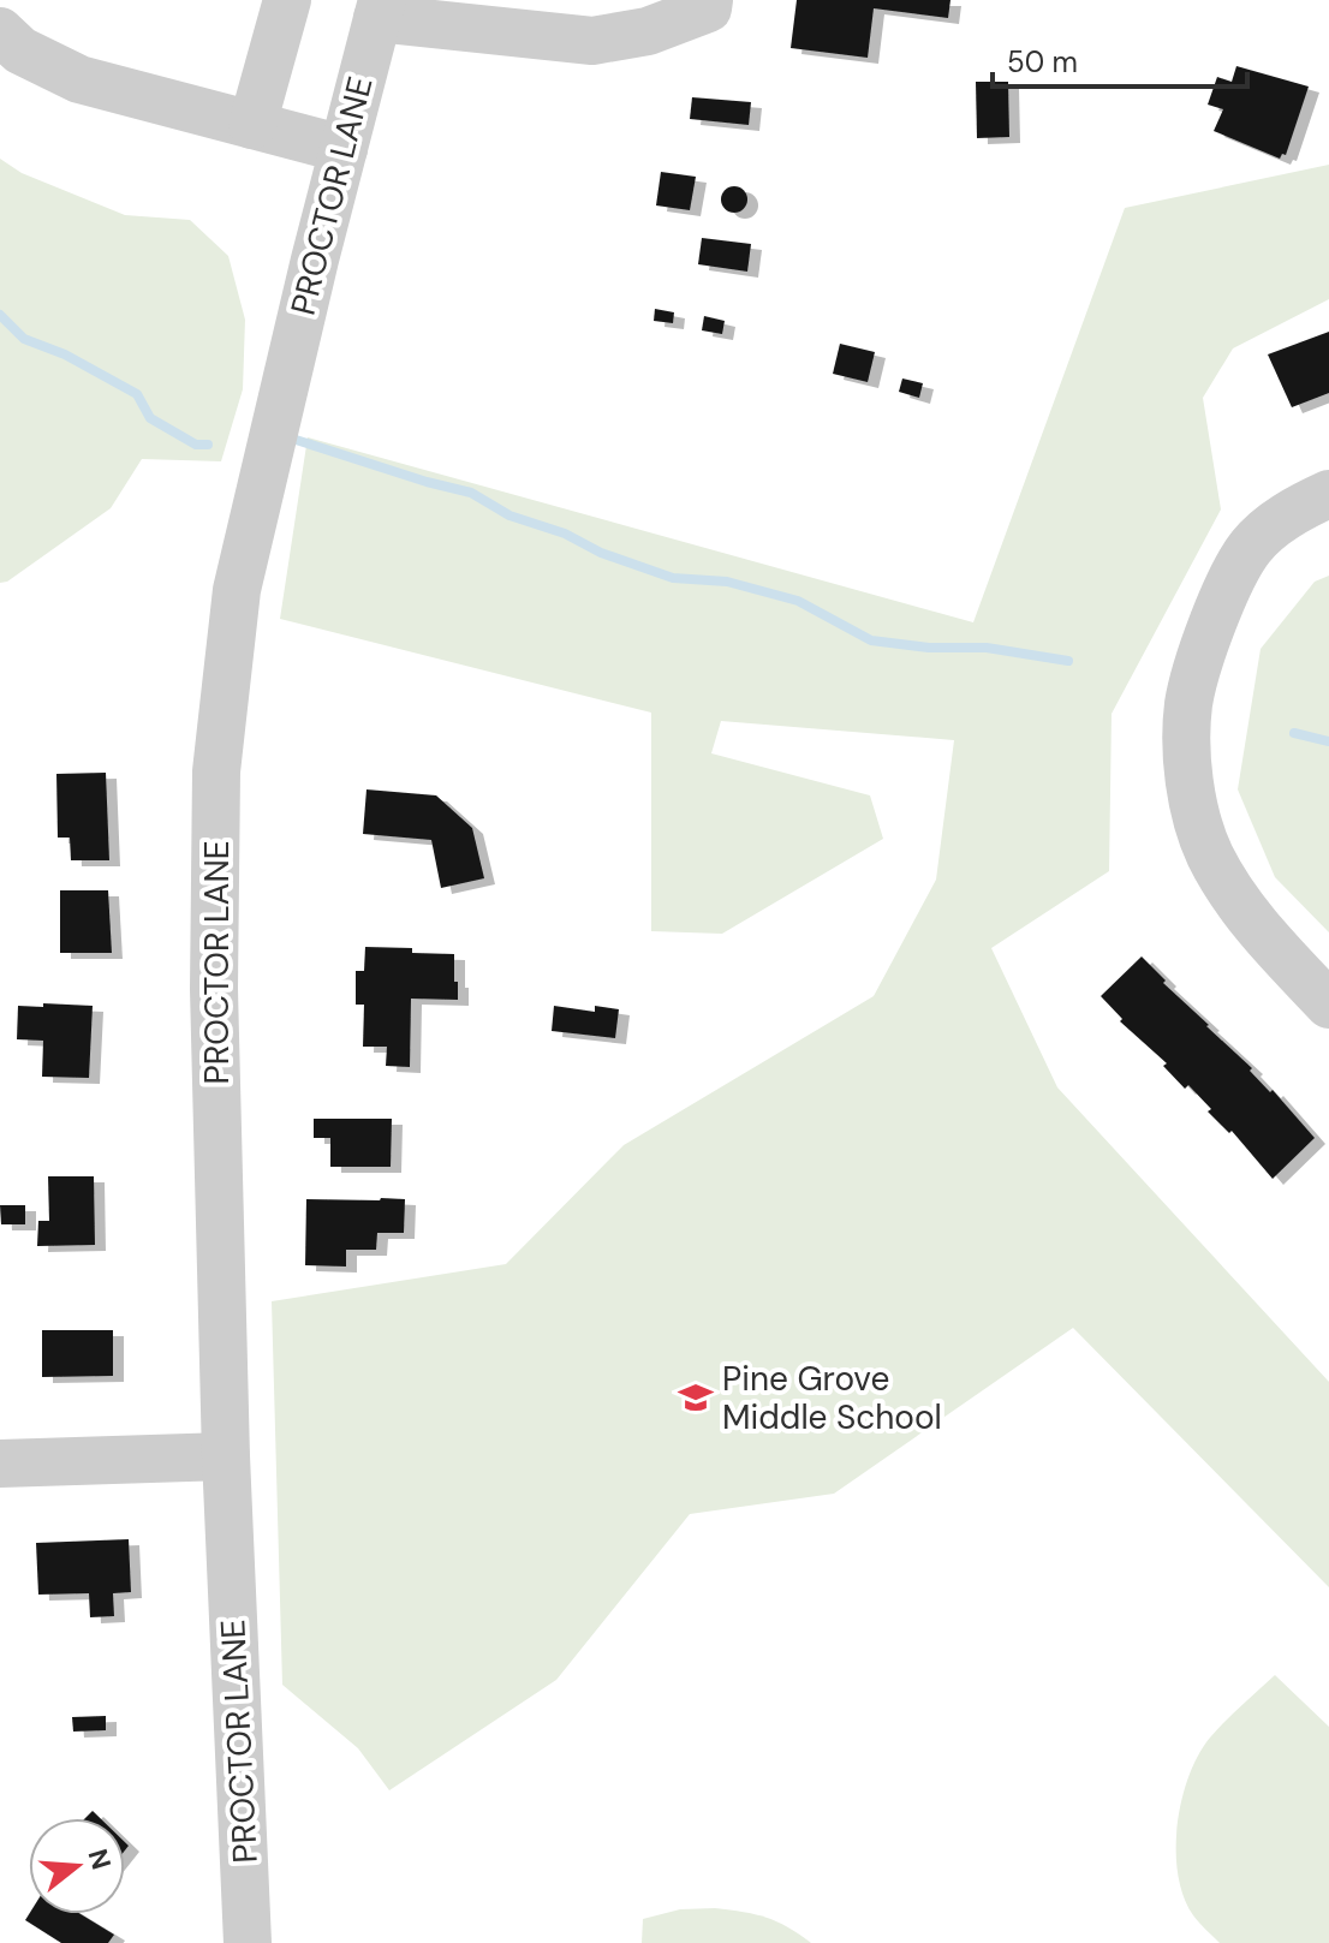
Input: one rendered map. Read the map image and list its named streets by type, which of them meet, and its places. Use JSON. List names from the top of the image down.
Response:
{
  "streets": {
    "street": ["PROCTOR LANE"]
  },
  "places": {
    "school or university": ["Pine Grove Middle School"]
  },
  "scale_bar": "50 m",
  "north": "right"
}
